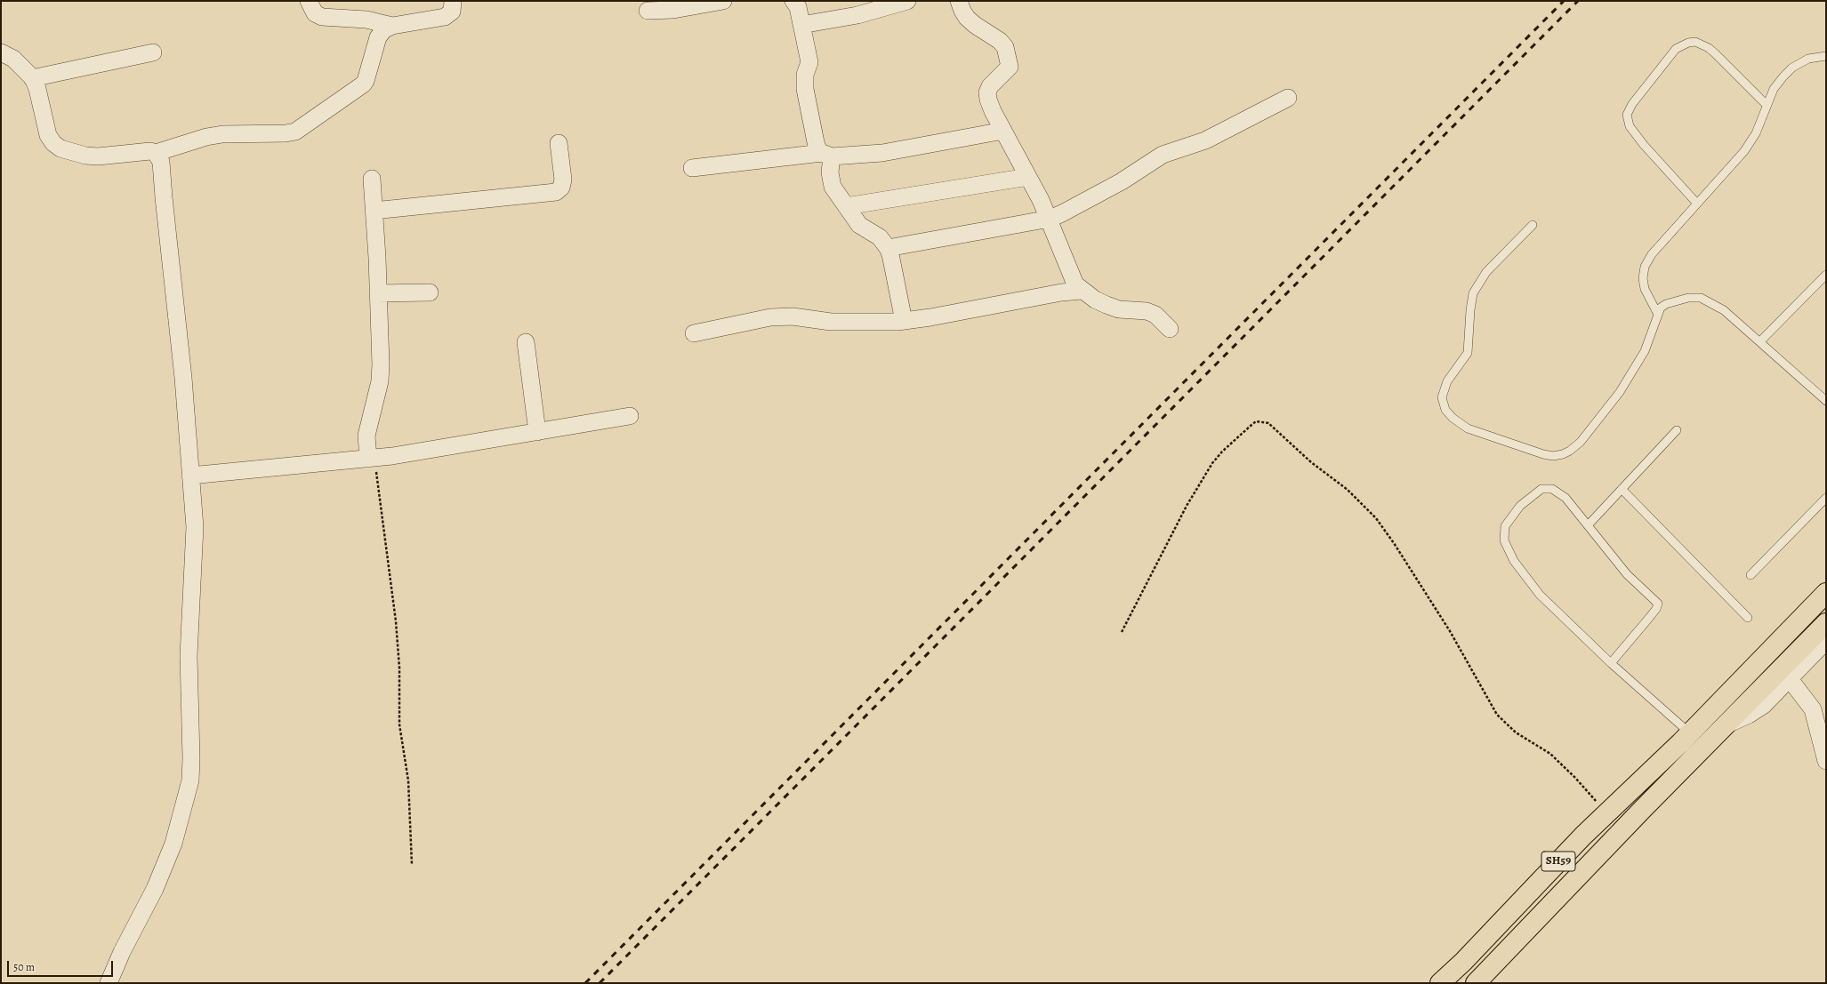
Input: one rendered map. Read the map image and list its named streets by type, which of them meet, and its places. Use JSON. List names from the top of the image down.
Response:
{
  "streets": {
    "main road": ["SH59"]
  },
  "scale_bar": "50 m"
}
